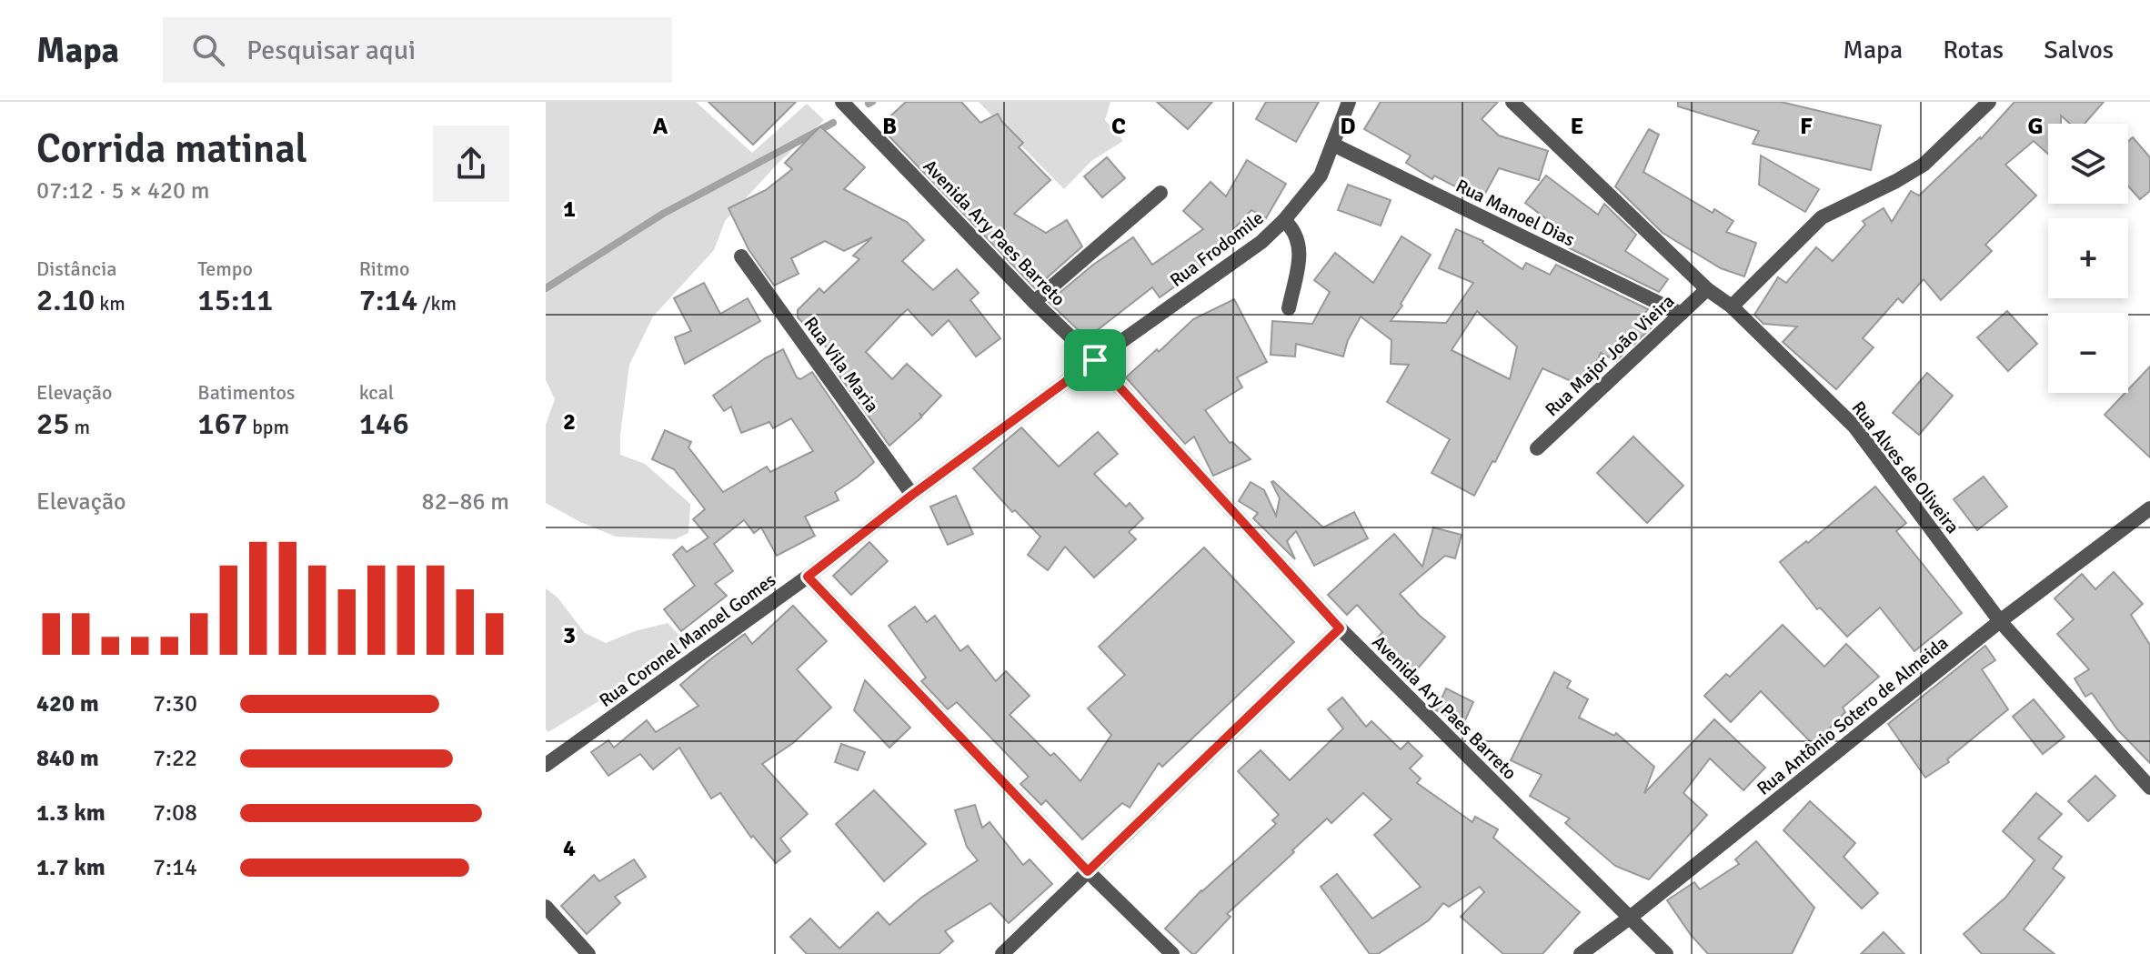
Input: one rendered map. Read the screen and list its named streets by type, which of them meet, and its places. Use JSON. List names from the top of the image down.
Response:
{
  "streets": {
    "street": [
      "Rua Manoel Dias",
      "Avenida Ary Paes Barreto",
      "Rua Frodomile",
      "Rua Major João Vieira",
      "Rua Vila Maria",
      "Rua Alves de Oliveira",
      "Rua Coronel Manoel Gomes",
      "Rua Antônio Sotero de Almeida"
    ]
  },
  "crossings": [
    ["Rua Manoel Dias", "Rua Frodomile"],
    ["Rua Manoel Dias", "Rua Major João Vieira"],
    ["Avenida Ary Paes Barreto", "Rua Frodomile"],
    ["Avenida Ary Paes Barreto", "Rua Coronel Manoel Gomes"],
    ["Avenida Ary Paes Barreto", "Rua Antônio Sotero de Almeida"],
    ["Rua Frodomile", "Rua Coronel Manoel Gomes"],
    ["Rua Major João Vieira", "Rua Alves de Oliveira"],
    ["Rua Vila Maria", "Rua Coronel Manoel Gomes"],
    ["Rua Alves de Oliveira", "Rua Antônio Sotero de Almeida"]
  ],
  "page": {
    "header": "Mapa",
    "search": "Pesquisar aqui",
    "nav": ["Mapa", "Rotas", "Salvos"],
    "heading": ["Corrida matinal", "07:12 · 5 × 420 m"],
    "map_buttons": ["+", "−"],
    "stats": [
      ["Distância", "2.10 km"],
      ["Tempo", "15:11"],
      ["Ritmo", "7:14 /km"],
      ["Elevação", "25 m"],
      ["Batimentos", "167 bpm"],
      ["kcal", "146"]
    ],
    "chart": ["Elevação", "82–86 m"],
    "list": [
      {
        "name": "420 m",
        "note": "7:30"
      },
      {
        "name": "840 m",
        "note": "7:22"
      },
      {
        "name": "1.3 km",
        "note": "7:08"
      },
      {
        "name": "1.7 km",
        "note": "7:14"
      }
    ]
  },
  "grid": {
    "columns": [
      "A",
      "B",
      "C",
      "D",
      "E",
      "F",
      "G"
    ],
    "rows": [
      "1",
      "2",
      "3",
      "4"
    ]
  }
}
